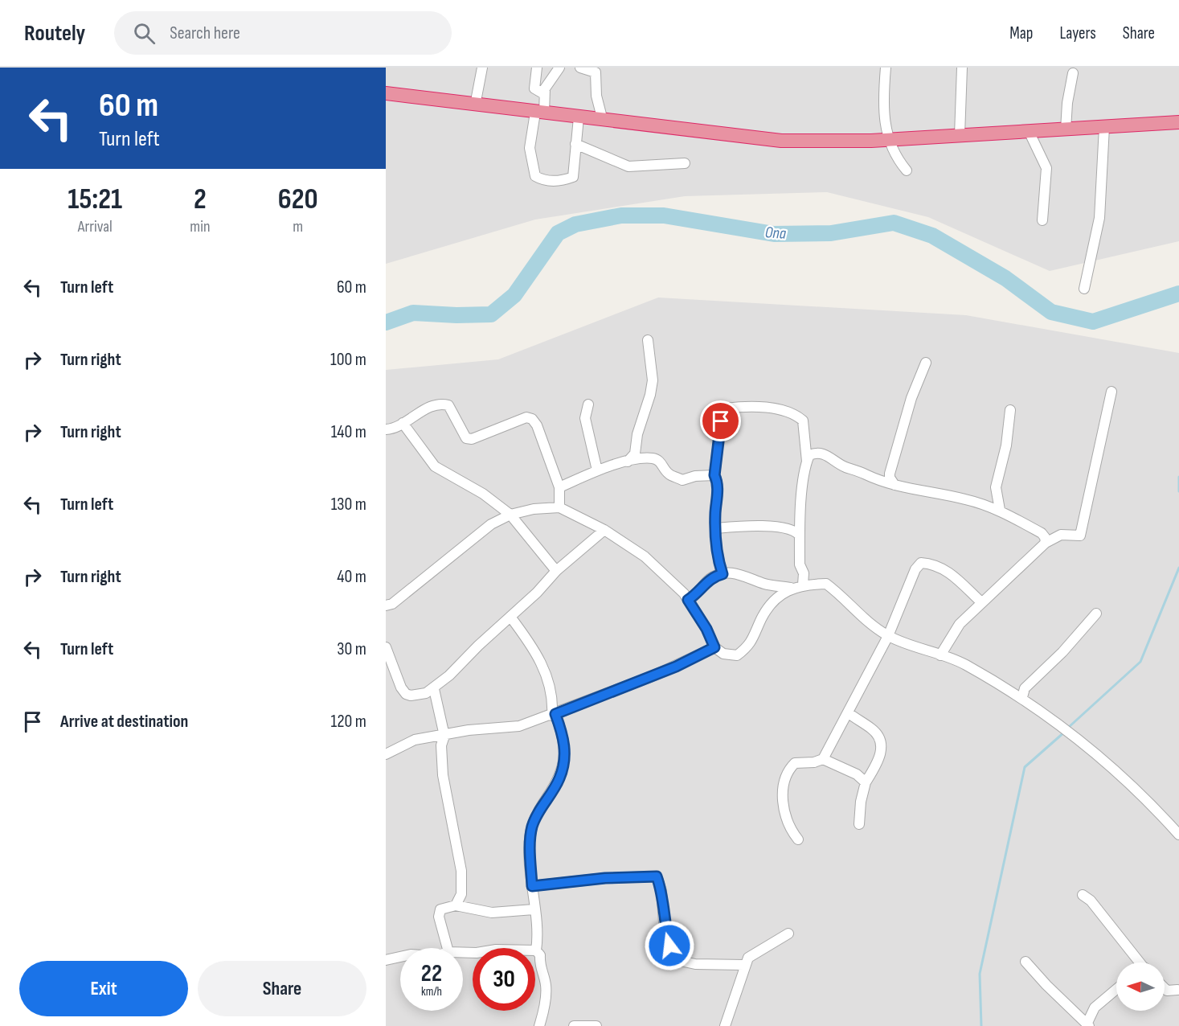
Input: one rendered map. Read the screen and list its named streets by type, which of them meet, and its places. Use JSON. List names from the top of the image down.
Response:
{
  "water": ["Ona"],
  "north": "left",
  "page": {
    "header": "Routely",
    "search": "Search here",
    "nav": ["Map", "Layers", "Share"],
    "turn": ["60 m", "Turn left"],
    "eta": [
      "15:21",
      "Arrival",
      "2",
      "min",
      "620",
      "m"
    ],
    "list": [
      {
        "name": "Turn left",
        "value": "60 m"
      },
      {
        "name": "Turn right",
        "value": "100 m"
      },
      {
        "name": "Turn right",
        "value": "140 m"
      },
      {
        "name": "Turn left",
        "value": "130 m"
      },
      {
        "name": "Turn right",
        "value": "40 m"
      },
      {
        "name": "Turn left",
        "value": "30 m"
      },
      {
        "name": "Arrive at destination",
        "value": "120 m"
      }
    ],
    "speed": "22 km/h",
    "limit": "30",
    "buttons": ["Exit", "Share"]
  }
}
